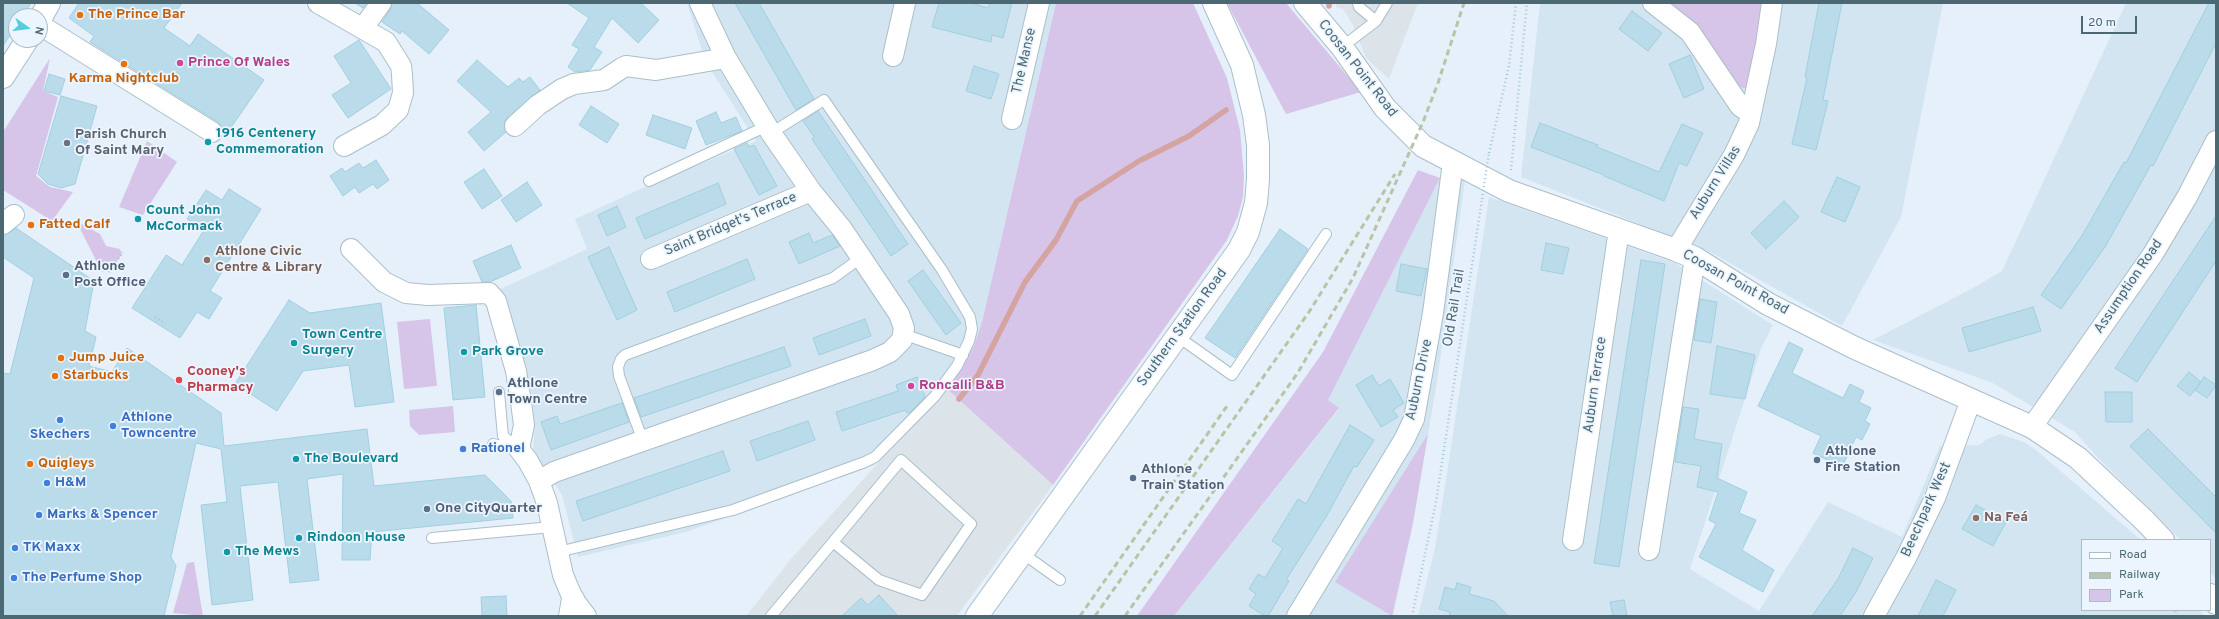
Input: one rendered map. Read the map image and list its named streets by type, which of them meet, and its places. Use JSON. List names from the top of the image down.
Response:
{
  "streets": {
    "street": [
      "The Manse",
      "Coosan Point Road",
      "Auburn Villas",
      "Saint Bridget's Terrace",
      "Assumption Road",
      "Southern Station Road",
      "Auburn Drive",
      "Auburn Terrace",
      "Beechpark West"
    ],
    "path": ["Old Rail Trail"]
  },
  "crossings": [
    ["Coosan Point Road", "Auburn Villas"],
    ["Coosan Point Road", "Assumption Road"],
    ["Coosan Point Road", "Auburn Drive"],
    ["Coosan Point Road", "Auburn Terrace"],
    ["Coosan Point Road", "Beechpark West"]
  ],
  "places": [
    "The Prince Bar",
    "Prince Of Wales",
    "Karma Nightclub",
    "1916 Centenery Commemoration",
    "Parish Church Of Saint Mary",
    "Count John McCormack",
    "Fatted Calf",
    "Athlone Civic Centre & Library",
    "Athlone Post Office",
    "Town Centre Surgery",
    "Park Grove",
    "Jump Juice",
    "Starbucks",
    "Cooney's Pharmacy",
    "Roncalli B&B",
    "Athlone Town Centre",
    "Skechers",
    "Athlone Towncentre",
    "Rationel",
    "The Boulevard",
    "Athlone Fire Station",
    "Quigleys",
    "Athlone Train Station",
    "H&M",
    "One CityQuarter",
    "Marks & Spencer",
    "Na Feá",
    "Rindoon House",
    "TK Maxx",
    "The Mews",
    "The Perfume Shop"
  ],
  "legend": ["Road", "Railway", "Park"],
  "scale_bar": "20 m",
  "north": "right"
}
